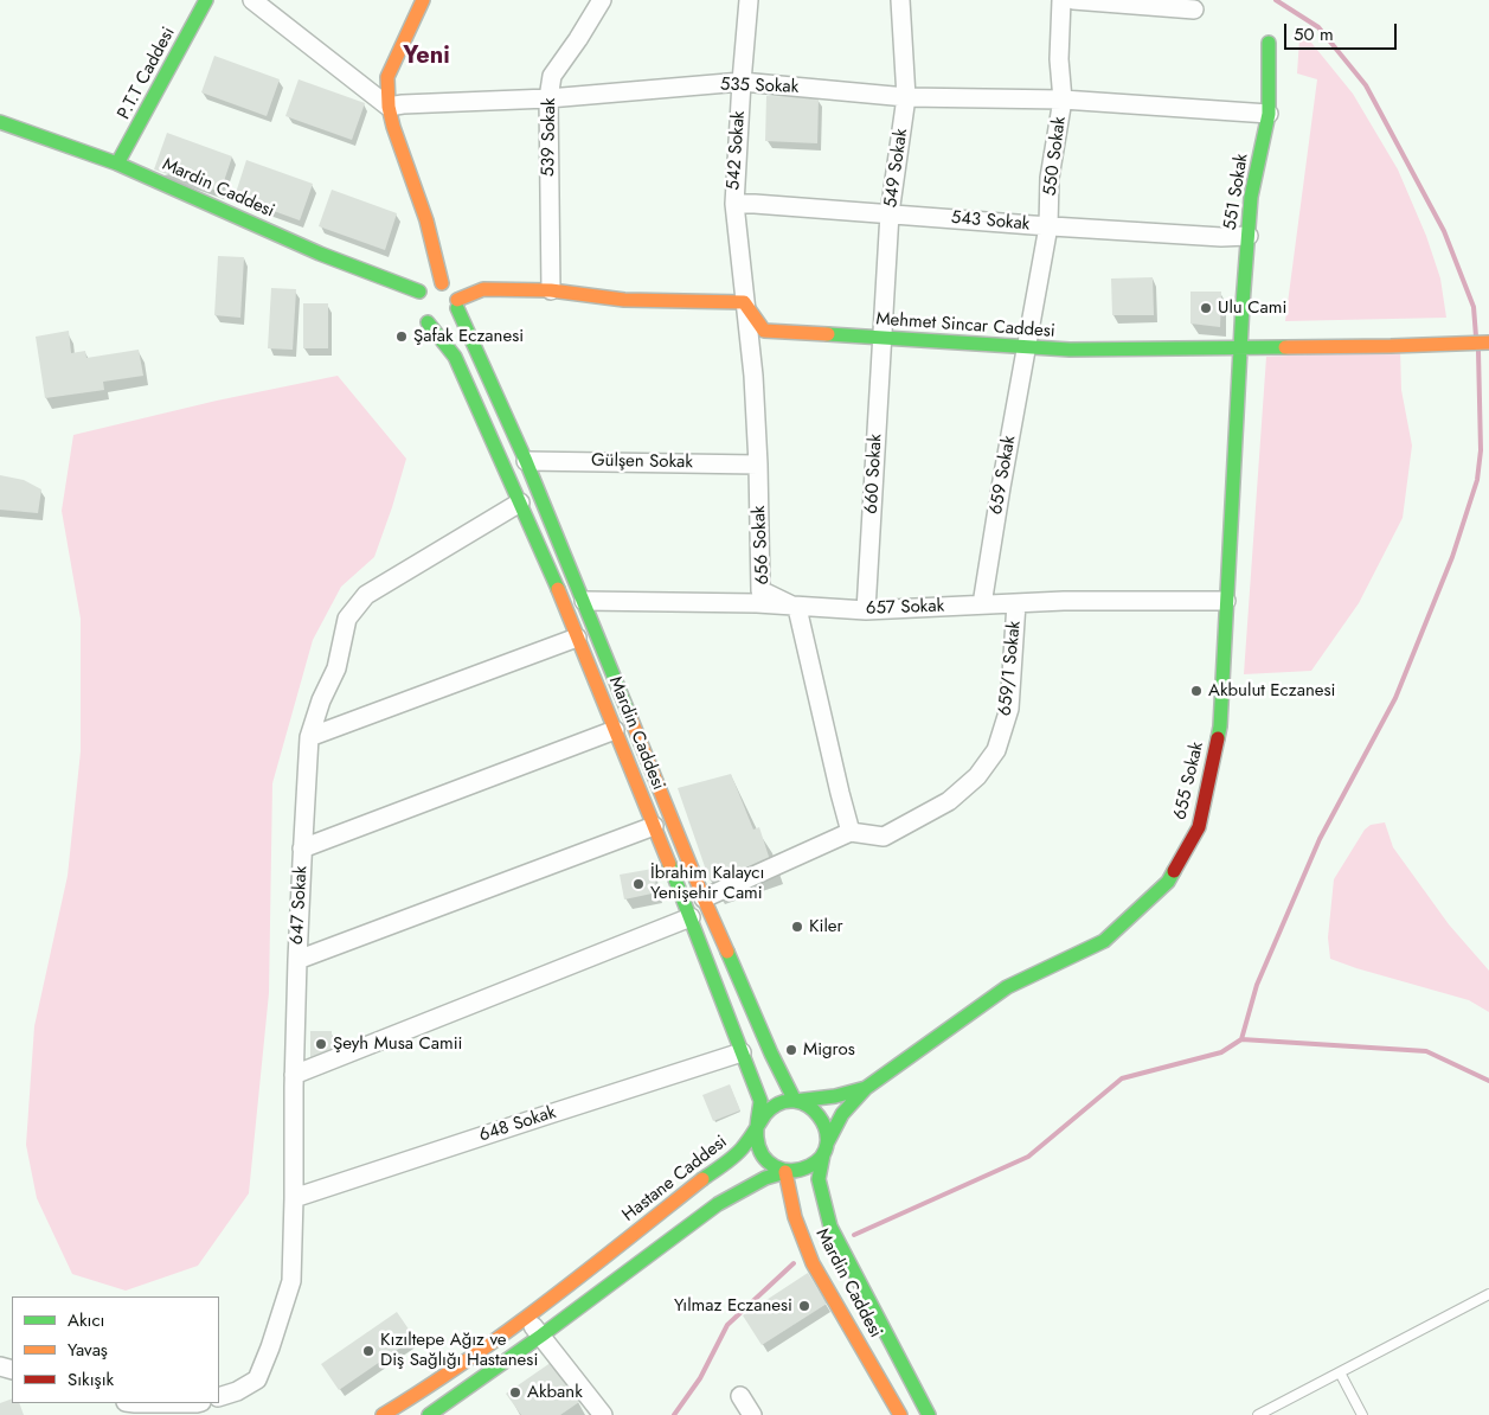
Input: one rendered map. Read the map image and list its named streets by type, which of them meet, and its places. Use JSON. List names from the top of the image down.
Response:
{
  "streets": {
    "street": [
      "P.T.T Caddesi",
      "535 Sokak",
      "539 Sokak",
      "542 Sokak",
      "550 Sokak",
      "549 Sokak",
      "Mardin Caddesi",
      "551 Sokak",
      "543 Sokak",
      "Mehmet Sincar Caddesi",
      "Gülşen Sokak",
      "660 Sokak",
      "659 Sokak",
      "656 Sokak",
      "657 Sokak",
      "659/1 Sokak",
      "655 Sokak",
      "647 Sokak",
      "648 Sokak",
      "Hastane Caddesi"
    ]
  },
  "crossings": [
    ["P.T.T Caddesi", "Mardin Caddesi"],
    ["535 Sokak", "539 Sokak"],
    ["535 Sokak", "542 Sokak"],
    ["535 Sokak", "550 Sokak"],
    ["535 Sokak", "549 Sokak"],
    ["535 Sokak", "551 Sokak"],
    ["542 Sokak", "543 Sokak"],
    ["542 Sokak", "Mehmet Sincar Caddesi"],
    ["542 Sokak", "656 Sokak"],
    ["550 Sokak", "543 Sokak"],
    ["550 Sokak", "Mehmet Sincar Caddesi"],
    ["550 Sokak", "659 Sokak"],
    ["549 Sokak", "543 Sokak"],
    ["549 Sokak", "Mehmet Sincar Caddesi"],
    ["549 Sokak", "660 Sokak"],
    ["Mardin Caddesi", "Gülşen Sokak"],
    ["Mardin Caddesi", "657 Sokak"],
    ["Mardin Caddesi", "655 Sokak"],
    ["Mardin Caddesi", "647 Sokak"],
    ["Mardin Caddesi", "648 Sokak"],
    ["Mardin Caddesi", "Hastane Caddesi"],
    ["551 Sokak", "543 Sokak"],
    ["551 Sokak", "Mehmet Sincar Caddesi"],
    ["551 Sokak", "655 Sokak"],
    ["Mehmet Sincar Caddesi", "660 Sokak"],
    ["Mehmet Sincar Caddesi", "659 Sokak"],
    ["Mehmet Sincar Caddesi", "656 Sokak"],
    ["Mehmet Sincar Caddesi", "655 Sokak"],
    ["Gülşen Sokak", "656 Sokak"],
    ["660 Sokak", "657 Sokak"],
    ["659 Sokak", "657 Sokak"],
    ["656 Sokak", "657 Sokak"],
    ["657 Sokak", "659/1 Sokak"],
    ["657 Sokak", "655 Sokak"],
    ["655 Sokak", "Hastane Caddesi"],
    ["647 Sokak", "648 Sokak"]
  ],
  "districts": ["Yeni"],
  "places": [
    "Ulu Cami",
    "Şafak Eczanesi",
    "Akbulut Eczanesi",
    "İbrahim Kalaycı Yenişehir Cami",
    "Kiler",
    "Şeyh Musa Camii",
    "Migros",
    "Yılmaz Eczanesi",
    "Kızıltepe Ağız ve Diş Sağlığı Hastanesi",
    "Akbank"
  ],
  "legend": ["Akıcı", "Yavaş", "Sıkışık"],
  "scale_bar": "50 m"
}
